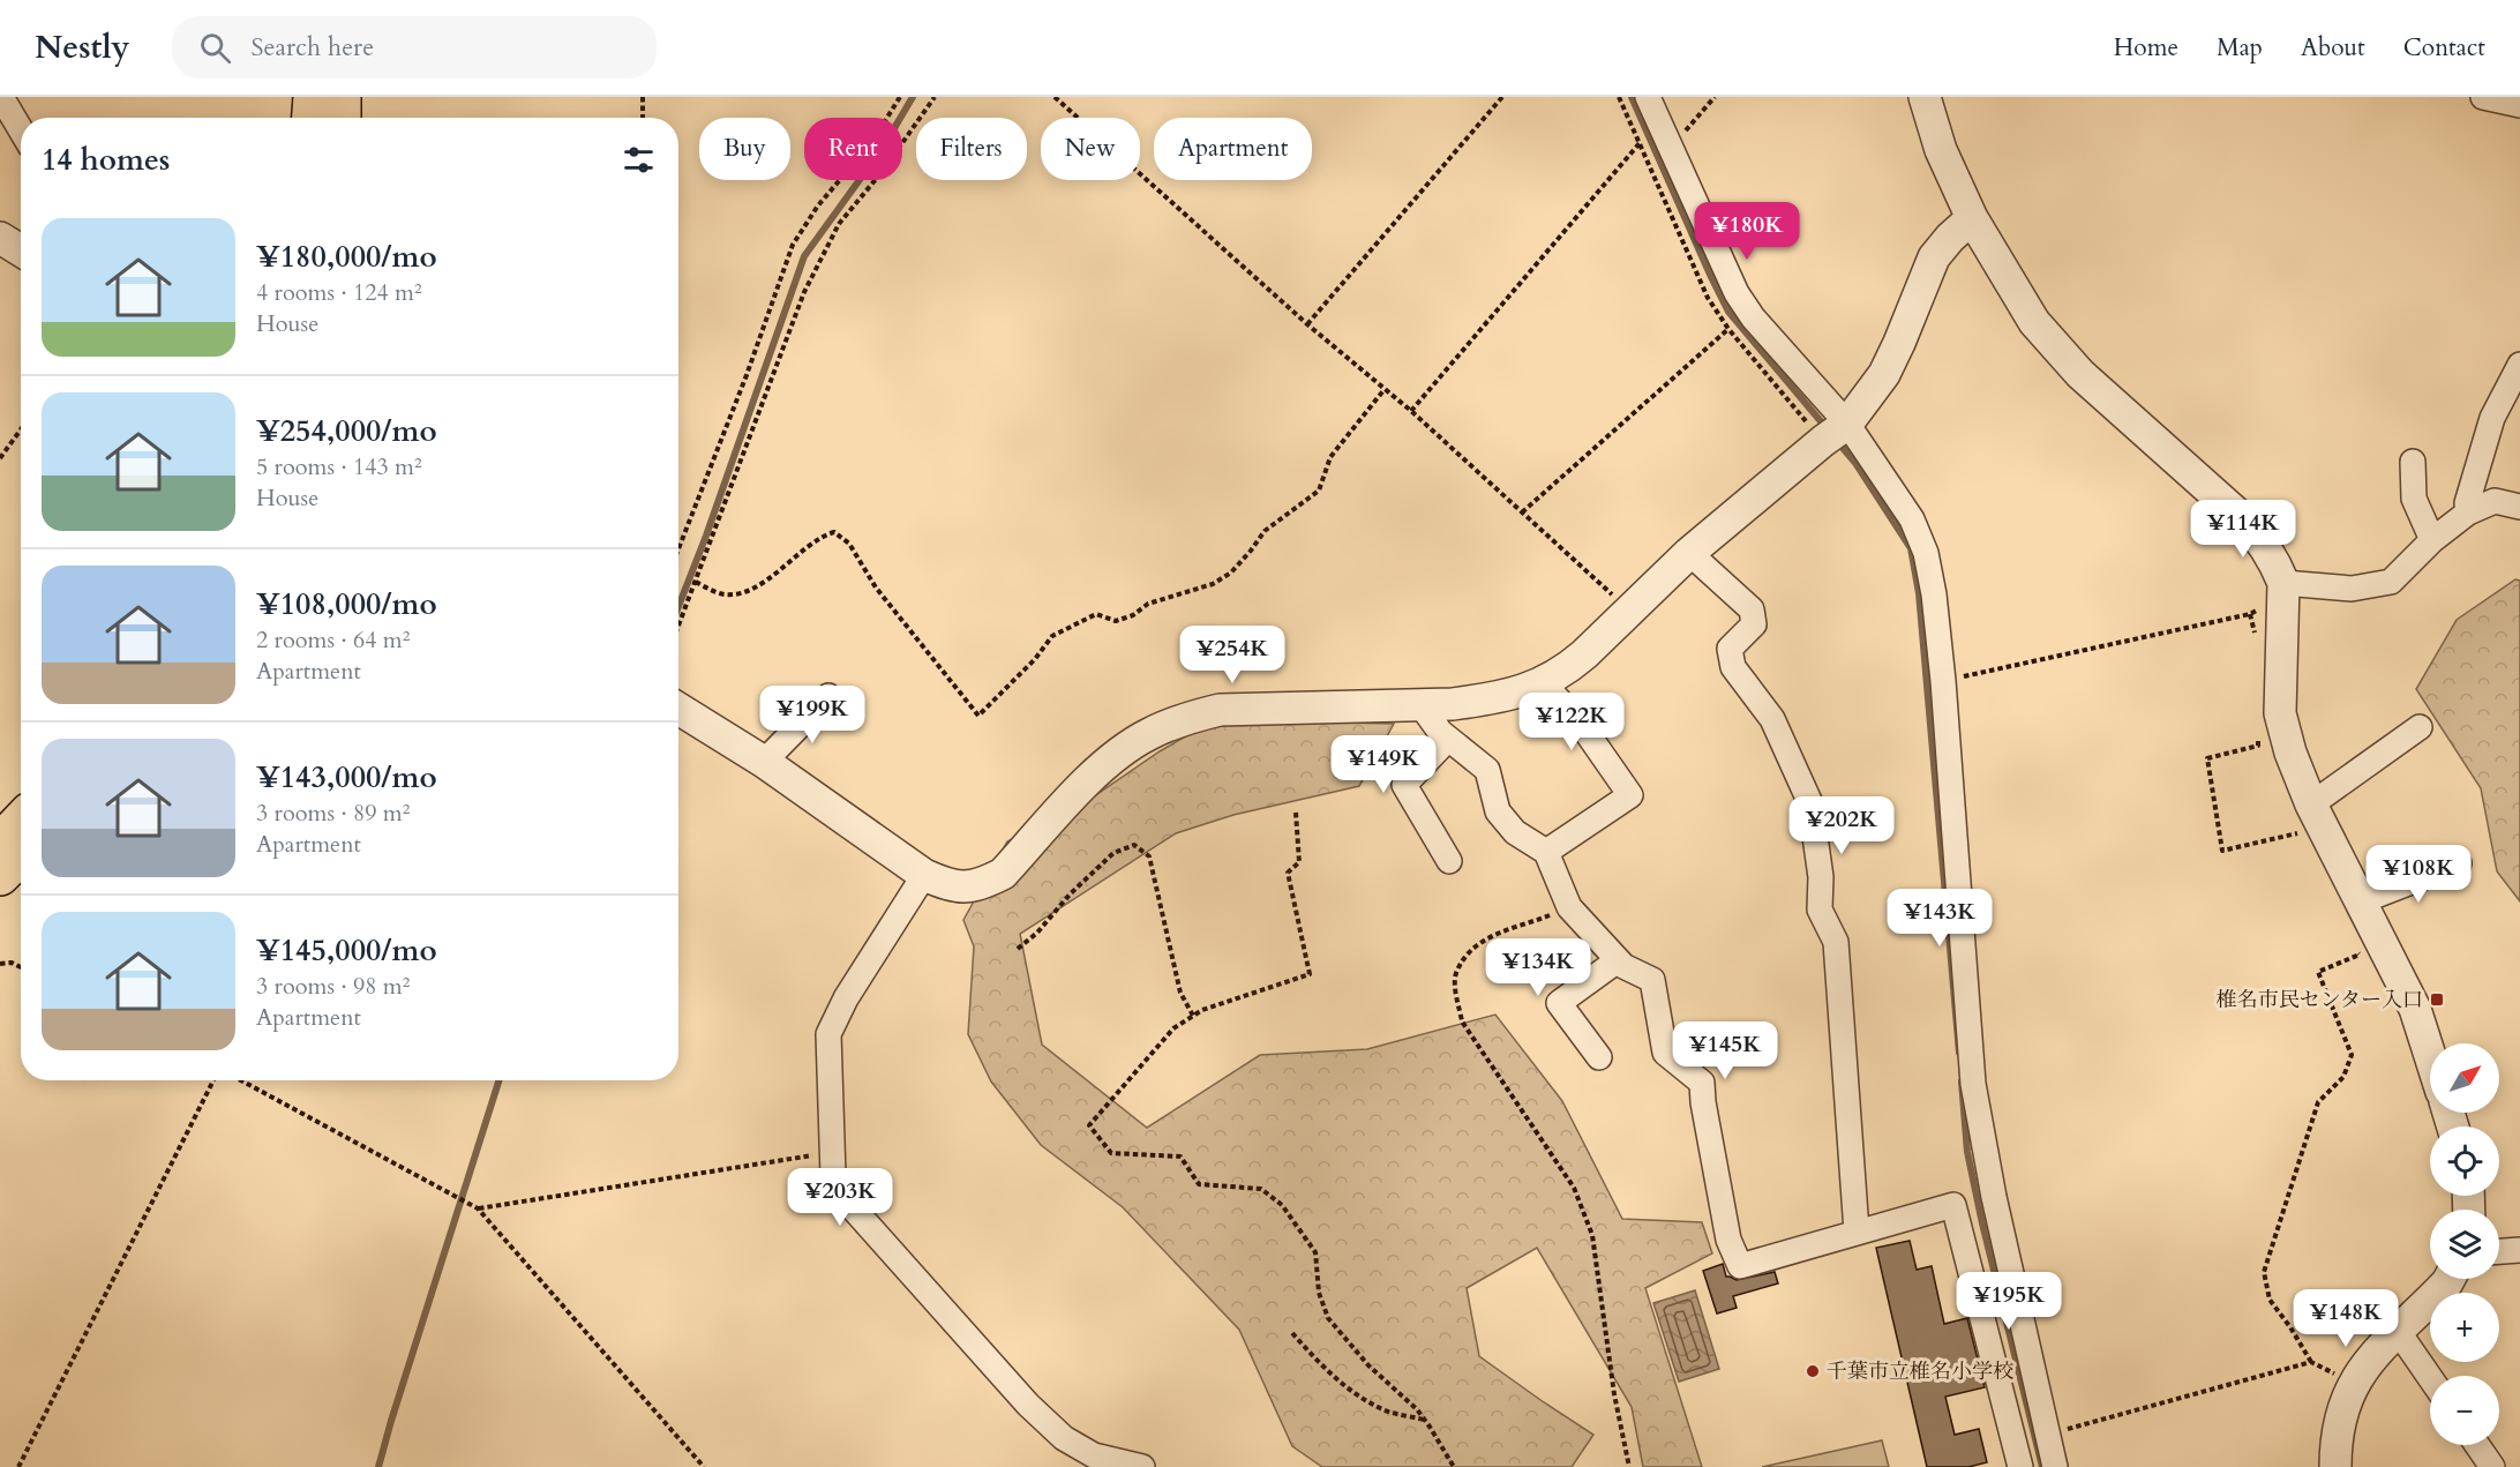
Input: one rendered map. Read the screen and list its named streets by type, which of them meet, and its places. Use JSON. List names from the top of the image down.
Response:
{
  "places": {
    "transit": ["椎名市民センター入口"],
    "other": ["千葉市立椎名小学校"]
  },
  "north": "top right",
  "page": {
    "header": "Nestly",
    "search": "Search here",
    "nav": [
      "Home",
      "Map",
      "About",
      "Contact"
    ],
    "chip": [
      "Buy",
      "Rent",
      "Filters",
      "New",
      "Apartment"
    ],
    "heading": "14 homes",
    "list": [
      {
        "name": "¥180,000/mo",
        "note": "4 rooms · 124 m² · House"
      },
      {
        "name": "¥254,000/mo",
        "note": "5 rooms · 143 m² · House"
      },
      {
        "name": "¥108,000/mo",
        "note": "2 rooms · 64 m² · Apartment"
      },
      {
        "name": "¥143,000/mo",
        "note": "3 rooms · 89 m² · Apartment"
      },
      {
        "name": "¥145,000/mo",
        "note": "3 rooms · 98 m² · Apartment"
      }
    ],
    "price": [
      "¥180K",
      "¥114K",
      "¥254K",
      "¥199K",
      "¥122K",
      "¥149K",
      "¥202K",
      "¥108K",
      "¥143K",
      "¥134K",
      "¥145K",
      "¥203K",
      "¥195K",
      "¥148K"
    ],
    "map_buttons": ["+", "−"]
  }
}
